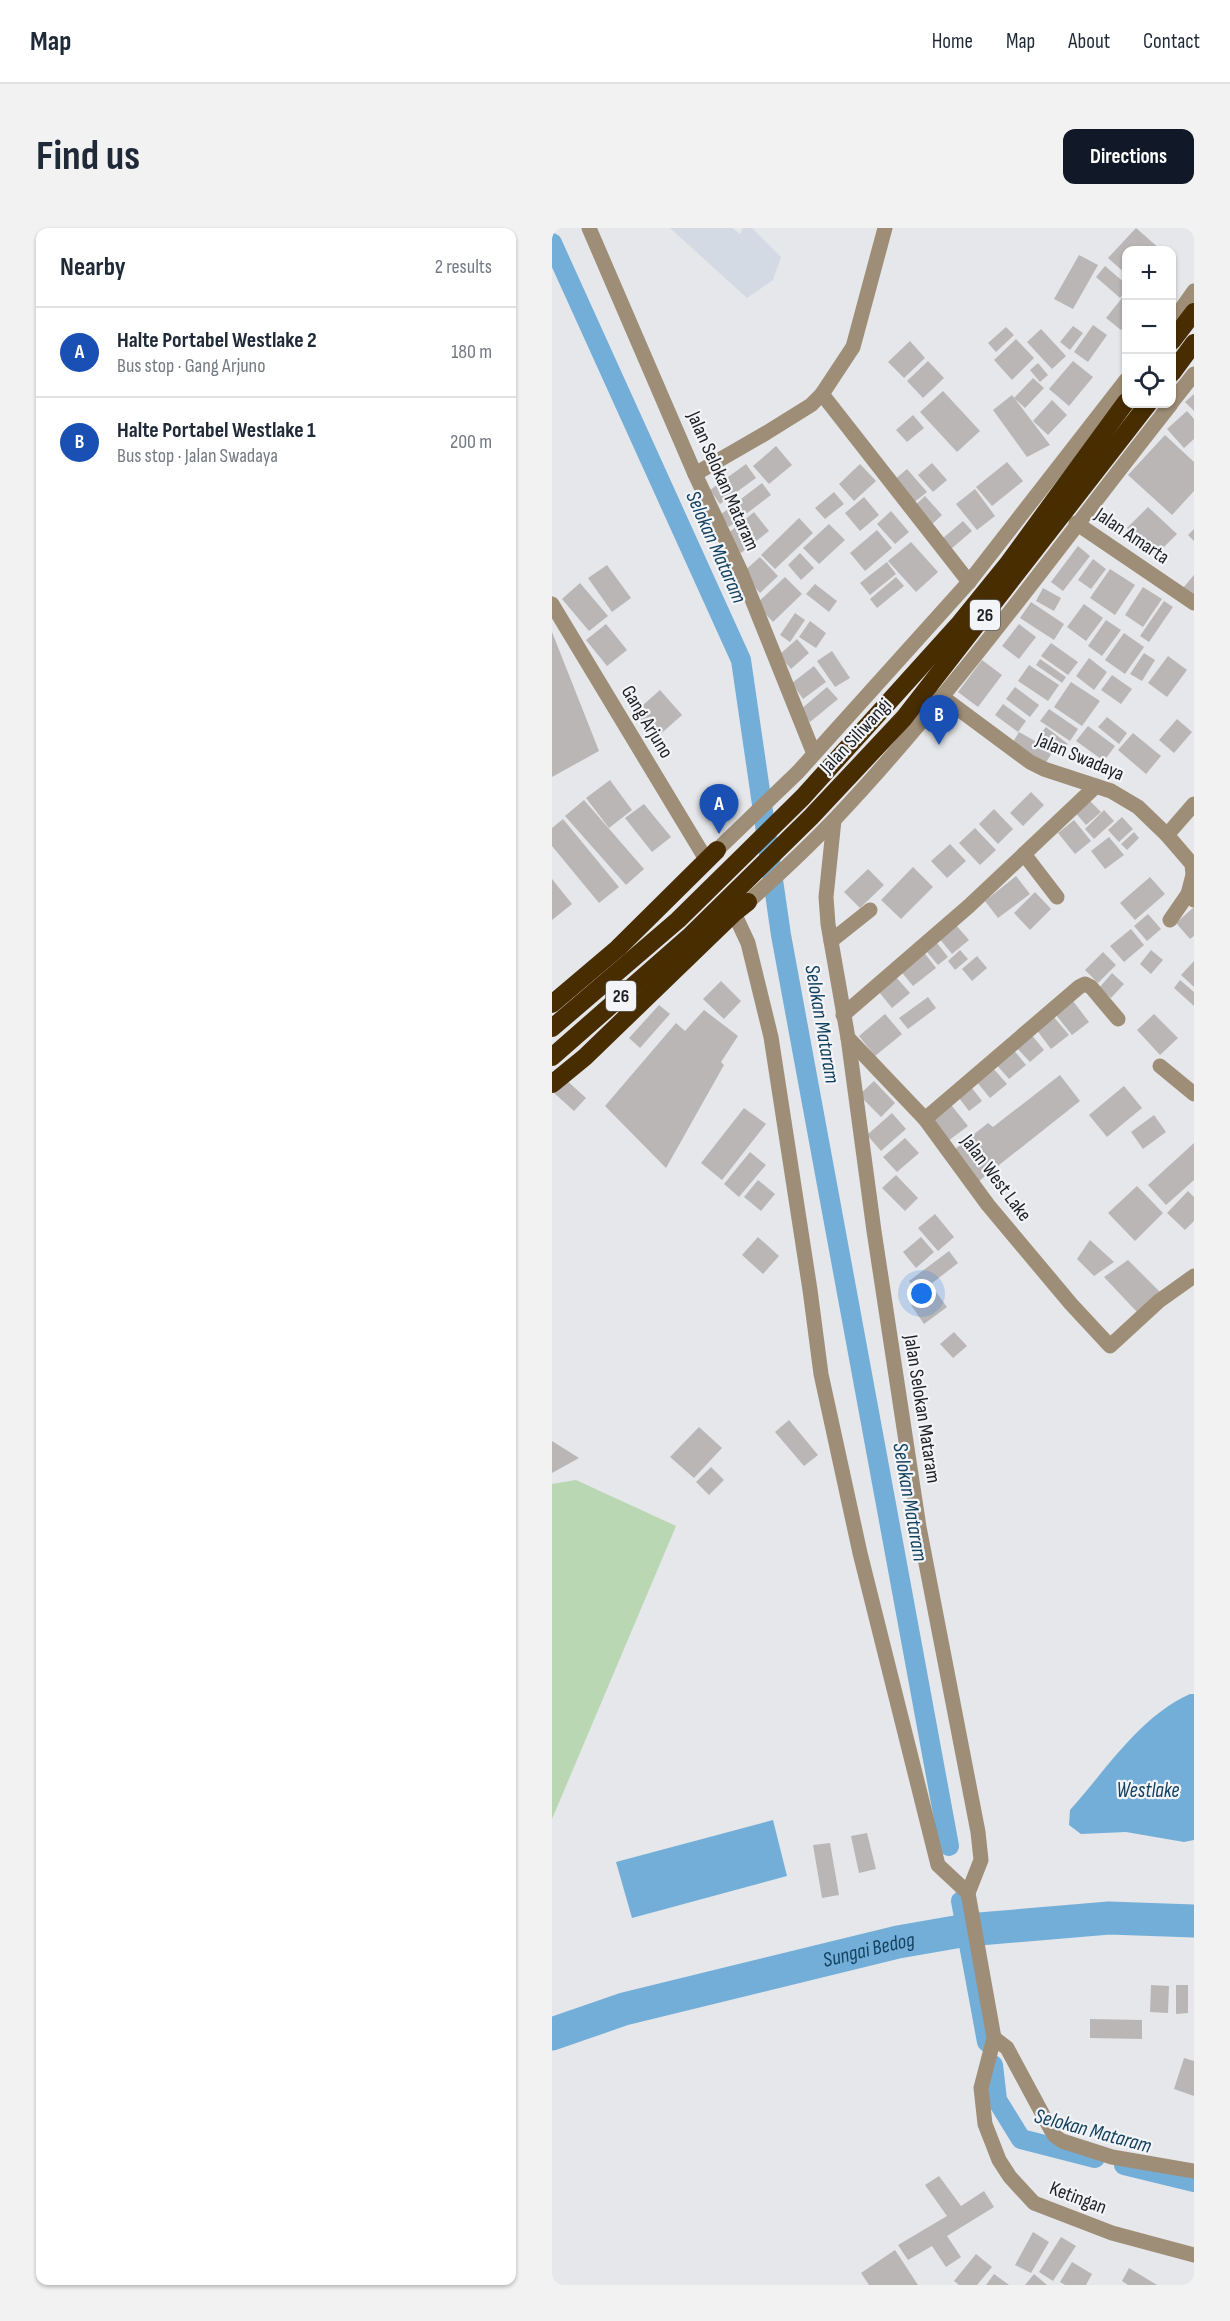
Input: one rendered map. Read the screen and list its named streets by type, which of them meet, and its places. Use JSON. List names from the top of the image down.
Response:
{
  "streets": {
    "highway": ["26", "Jalan Siliwangi"],
    "street": [
      "Jalan Selokan Mataram",
      "Jalan Amarta",
      "Gang Arjuno",
      "Jalan Swadaya",
      "Jalan West Lake",
      "Ketingan"
    ]
  },
  "crossings": [
    ["Jalan Selokan Mataram", "Jalan West Lake"]
  ],
  "water": ["Selokan Mataram", "Westlake", "Sungai Bedog"],
  "page": {
    "header": "Map",
    "nav": [
      "Home",
      "Map",
      "About",
      "Contact"
    ],
    "buttons": "Directions",
    "title": "Find us",
    "heading": ["Nearby", "2 results"],
    "map_buttons": ["+", "−"],
    "list": [
      {
        "mark": "A",
        "name": "Halte Portabel Westlake 2",
        "note": "Bus stop · Gang Arjuno",
        "value": "180 m"
      },
      {
        "mark": "B",
        "name": "Halte Portabel Westlake 1",
        "note": "Bus stop · Jalan Swadaya",
        "value": "200 m"
      }
    ],
    "pins": ["B", "A"]
  }
}
